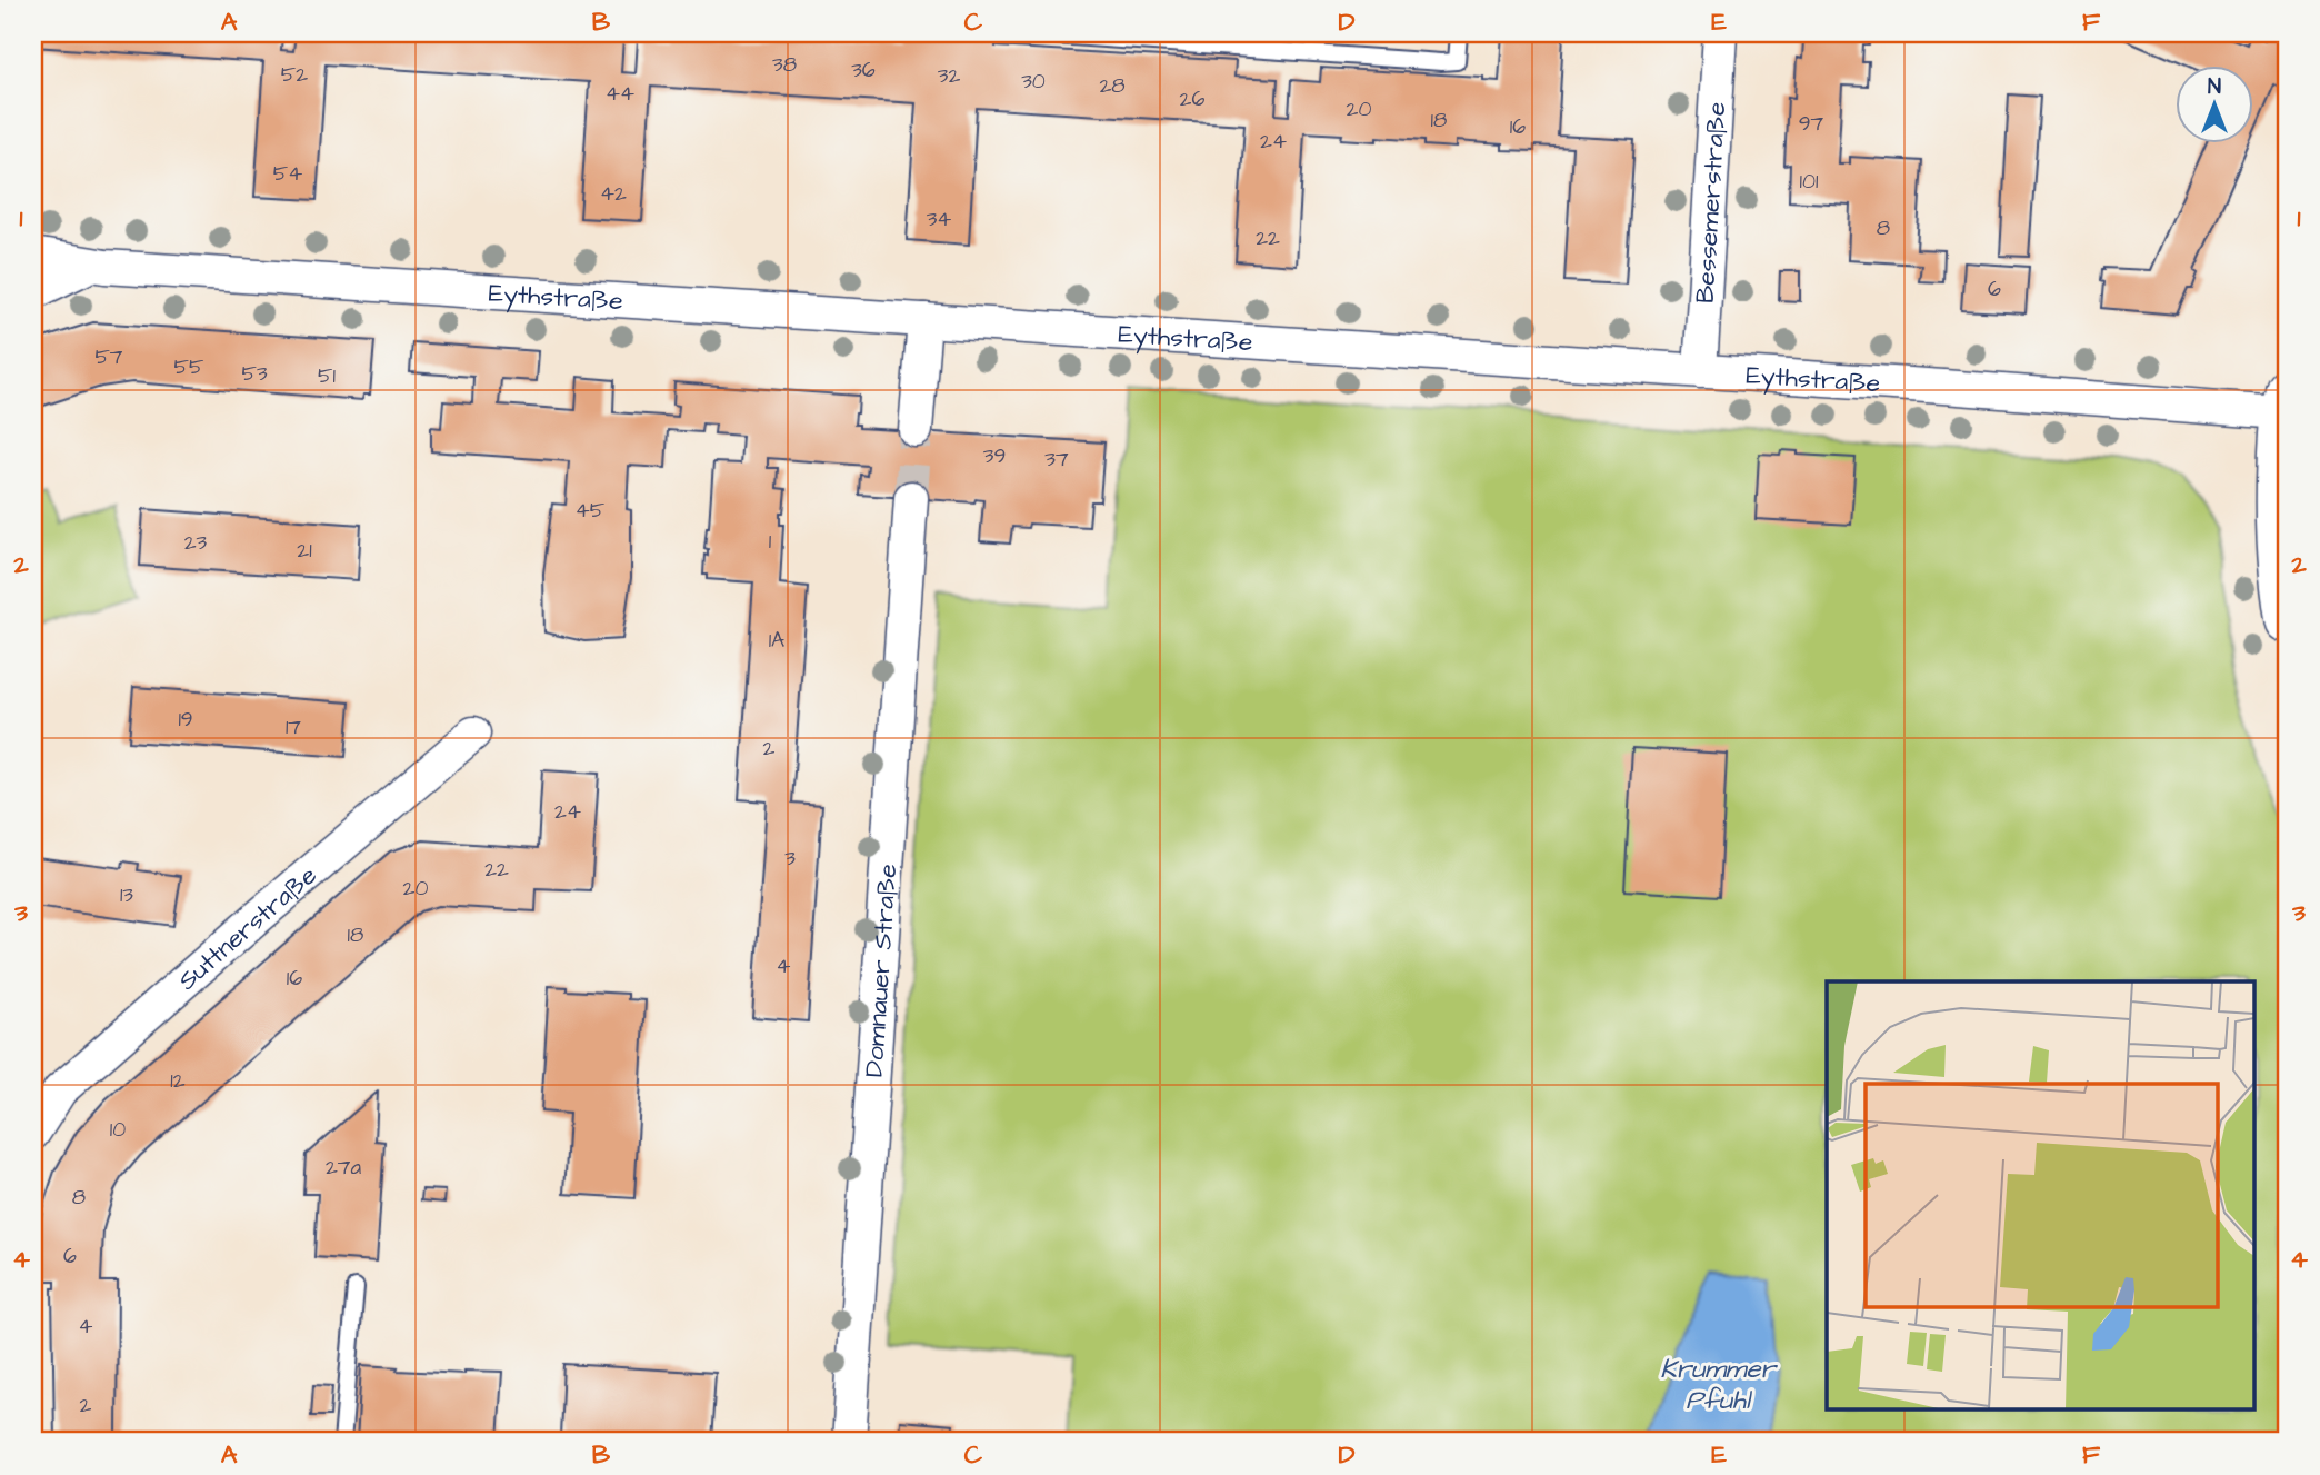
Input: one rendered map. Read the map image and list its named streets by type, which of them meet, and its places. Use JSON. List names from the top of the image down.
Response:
{
  "streets": {
    "street": [
      "Bessemerstraße",
      "Eythstraße",
      "Suttnerstraße",
      "Domnauer Straße"
    ]
  },
  "crossings": [
    ["Bessemerstraße", "Eythstraße"]
  ],
  "water": ["Krummer Pfuhl"],
  "house_numbers": [
    "38",
    "36",
    "52",
    "32",
    "30",
    "28",
    "44",
    "26",
    "20",
    "18",
    "97",
    "16",
    "24",
    "54",
    "101",
    "42",
    "34",
    "8",
    "22",
    "6",
    "57",
    "55",
    "53",
    "51",
    "39",
    "37",
    "45",
    "1",
    "23",
    "21",
    "1A",
    "19",
    "17",
    "2",
    "24",
    "3",
    "22",
    "20",
    "13",
    "18",
    "4",
    "16",
    "12",
    "10",
    "27a",
    "8",
    "6",
    "4",
    "2"
  ],
  "north": "top",
  "grid": {
    "columns": [
      "A",
      "B",
      "C",
      "D",
      "E",
      "F"
    ],
    "rows": [
      "1",
      "2",
      "3",
      "4"
    ]
  }
}
